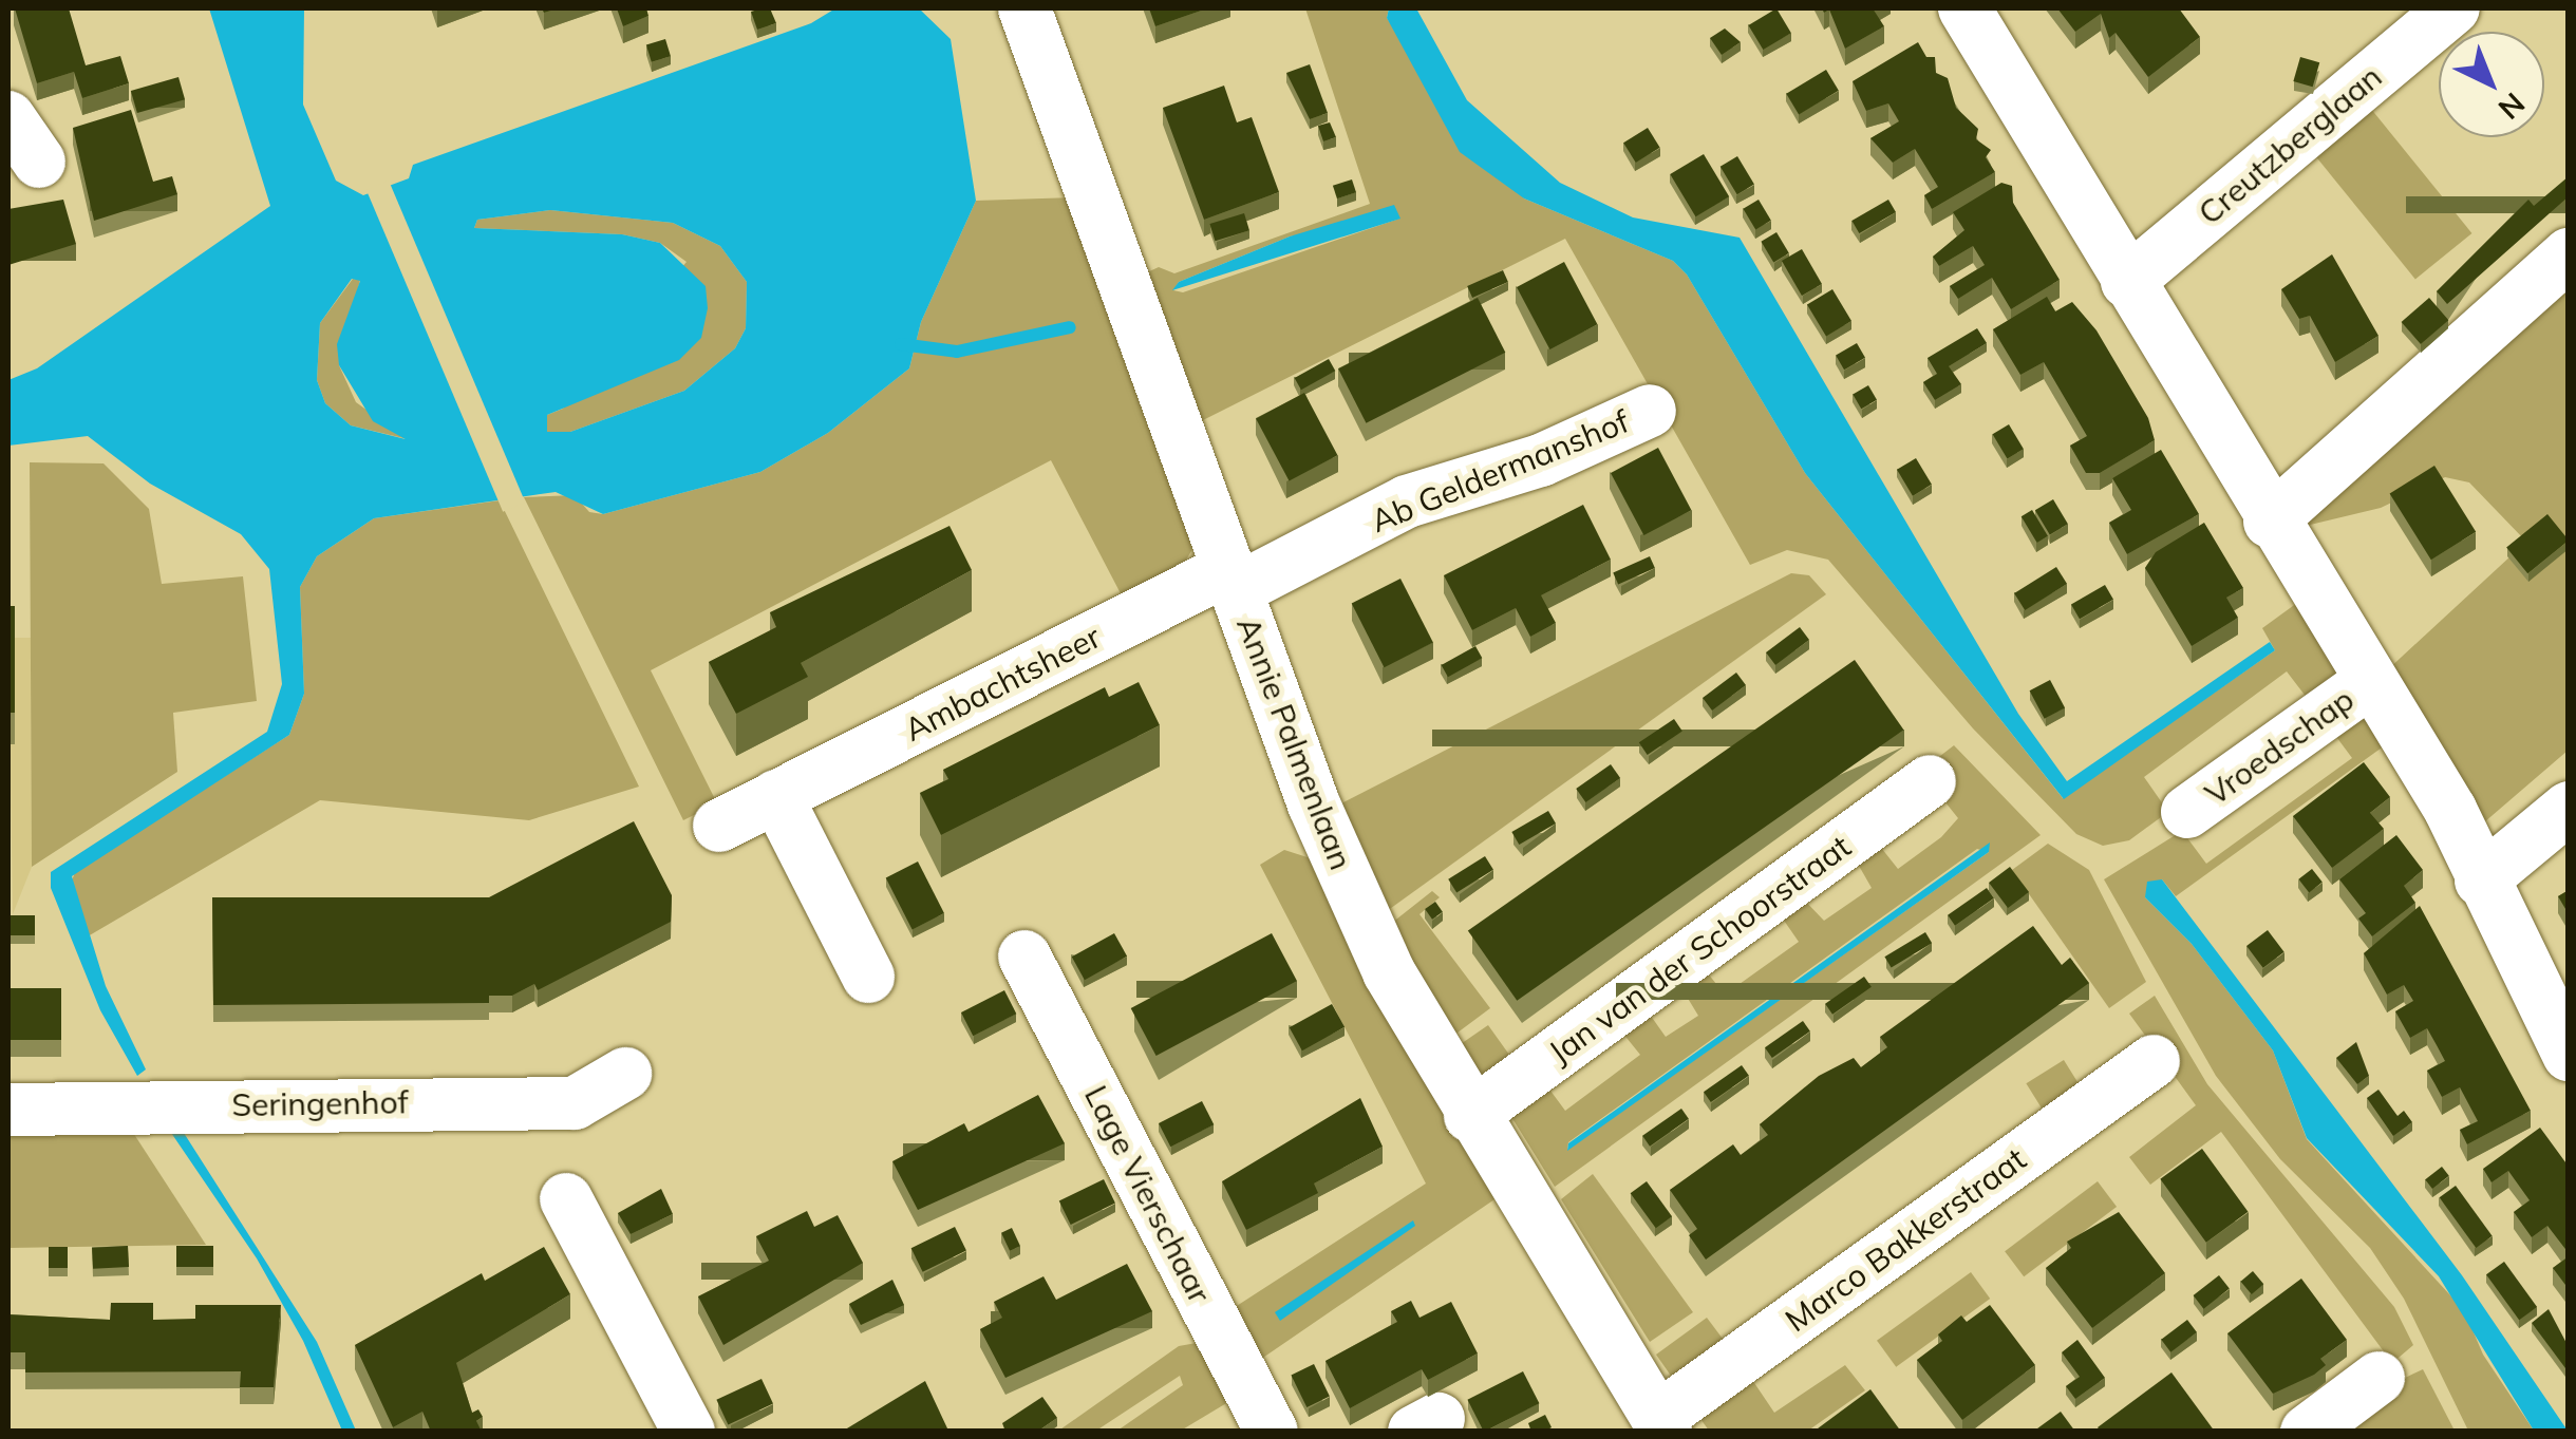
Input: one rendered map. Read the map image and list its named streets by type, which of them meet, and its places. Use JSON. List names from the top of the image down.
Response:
{
  "streets": {
    "street": [
      "Creutzberglaan",
      "Ab Geldermanshof",
      "Ambachtsheer",
      "Annie Palmenlaan",
      "Vroedschap",
      "Jan van der Schoorstraat",
      "Seringenhof",
      "Lage Vierschaar",
      "Marco Bakkerstraat"
    ]
  },
  "crossings": [
    ["Ab Geldermanshof", "Ambachtsheer"],
    ["Ab Geldermanshof", "Annie Palmenlaan"],
    ["Ambachtsheer", "Annie Palmenlaan"],
    ["Annie Palmenlaan", "Jan van der Schoorstraat"],
    ["Annie Palmenlaan", "Marco Bakkerstraat"]
  ],
  "north": "bottom right"
}
